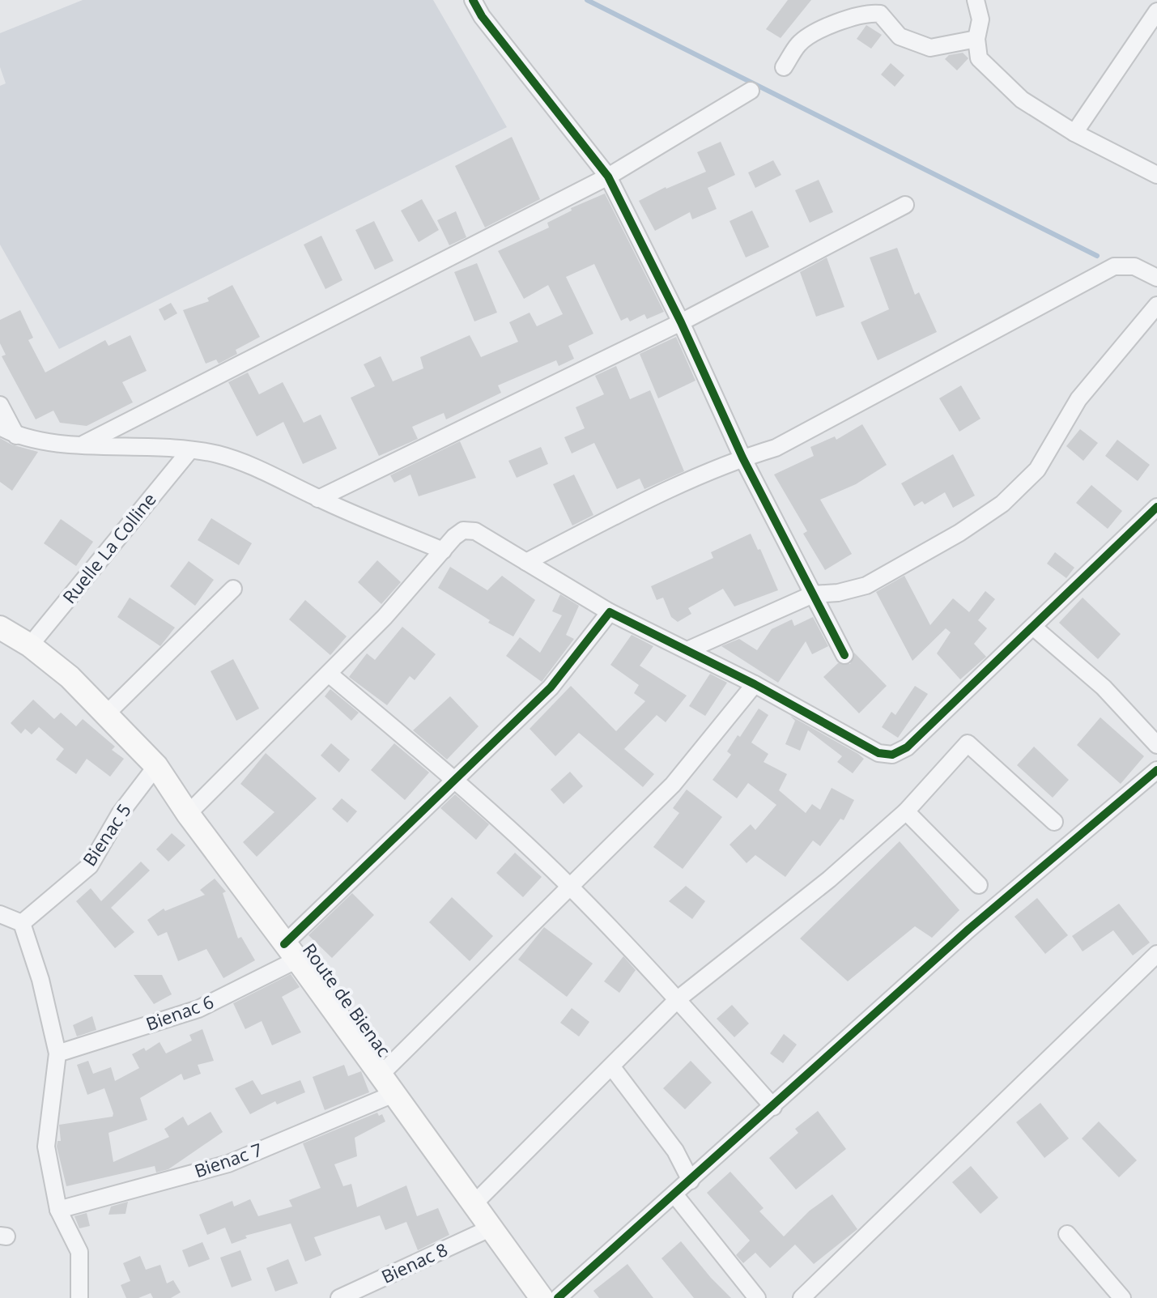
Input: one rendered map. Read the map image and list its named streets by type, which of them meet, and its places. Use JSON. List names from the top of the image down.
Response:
{
  "streets": {
    "main road": ["Route de Bienac"],
    "street": [
      "Ruelle La Colline",
      "Bienac 5",
      "Bienac 6",
      "Bienac 7",
      "Bienac 8"
    ]
  },
  "crossings": [
    ["Ruelle La Colline", "Route de Bienac"],
    ["Bienac 5", "Route de Bienac"],
    ["Route de Bienac", "Bienac 6"],
    ["Route de Bienac", "Bienac 7"],
    ["Route de Bienac", "Bienac 8"]
  ]
}
